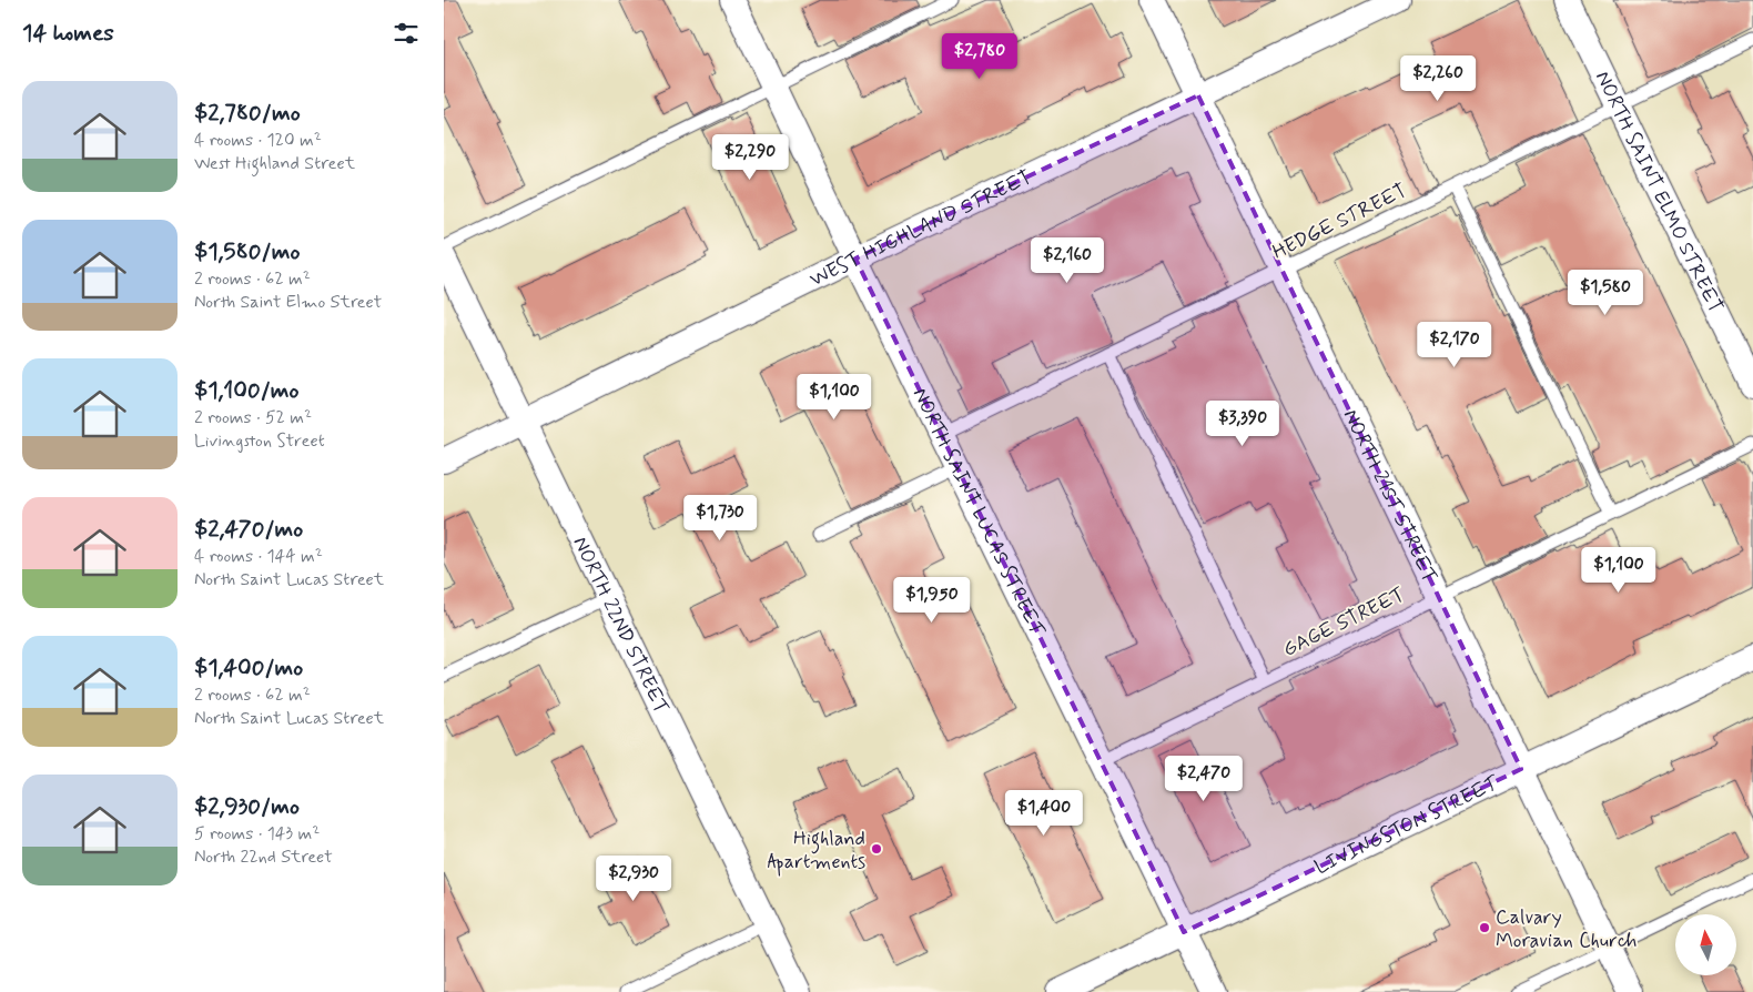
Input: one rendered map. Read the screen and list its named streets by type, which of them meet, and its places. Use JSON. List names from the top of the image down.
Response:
{
  "streets": {
    "street": [
      "NORTH SAINT ELMO STREET",
      "WEST HIGHLAND STREET",
      "NORTH 21ST STREET",
      "NORTH SAINT LUCAS STREET",
      "NORTH 22ND STREET",
      "LIVINGSTON STREET"
    ],
    "lane": ["HEDGE STREET", "GAGE STREET"]
  },
  "crossings": [
    ["NORTH SAINT ELMO STREET", "HEDGE STREET"],
    ["HEDGE STREET", "NORTH 21ST STREET"],
    ["HEDGE STREET", "NORTH SAINT LUCAS STREET"],
    ["WEST HIGHLAND STREET", "NORTH 21ST STREET"],
    ["WEST HIGHLAND STREET", "NORTH SAINT LUCAS STREET"],
    ["WEST HIGHLAND STREET", "NORTH 22ND STREET"],
    ["NORTH 21ST STREET", "GAGE STREET"],
    ["NORTH 21ST STREET", "LIVINGSTON STREET"],
    ["NORTH SAINT LUCAS STREET", "GAGE STREET"],
    ["NORTH SAINT LUCAS STREET", "LIVINGSTON STREET"]
  ],
  "places": ["Highland Apartments", "Calvary Moravian Church"],
  "north": "top",
  "page": {
    "heading": "14 homes",
    "price": [
      "$2,780",
      "$2,260",
      "$2,290",
      "$2,160",
      "$1,580",
      "$2,170",
      "$1,100",
      "$3,390",
      "$1,730",
      "$1,100",
      "$1,950",
      "$2,470",
      "$1,400",
      "$2,930"
    ],
    "list": [
      {
        "name": "$2,780/mo",
        "note": "4 rooms · 120 m² · West Highland Street"
      },
      {
        "name": "$1,580/mo",
        "note": "2 rooms · 62 m² · North Saint Elmo Street"
      },
      {
        "name": "$1,100/mo",
        "note": "2 rooms · 52 m² · Livingston Street"
      },
      {
        "name": "$2,470/mo",
        "note": "4 rooms · 144 m² · North Saint Lucas Street"
      },
      {
        "name": "$1,400/mo",
        "note": "2 rooms · 62 m² · North Saint Lucas Street"
      },
      {
        "name": "$2,930/mo",
        "note": "5 rooms · 143 m² · North 22nd Street"
      }
    ]
  }
}
